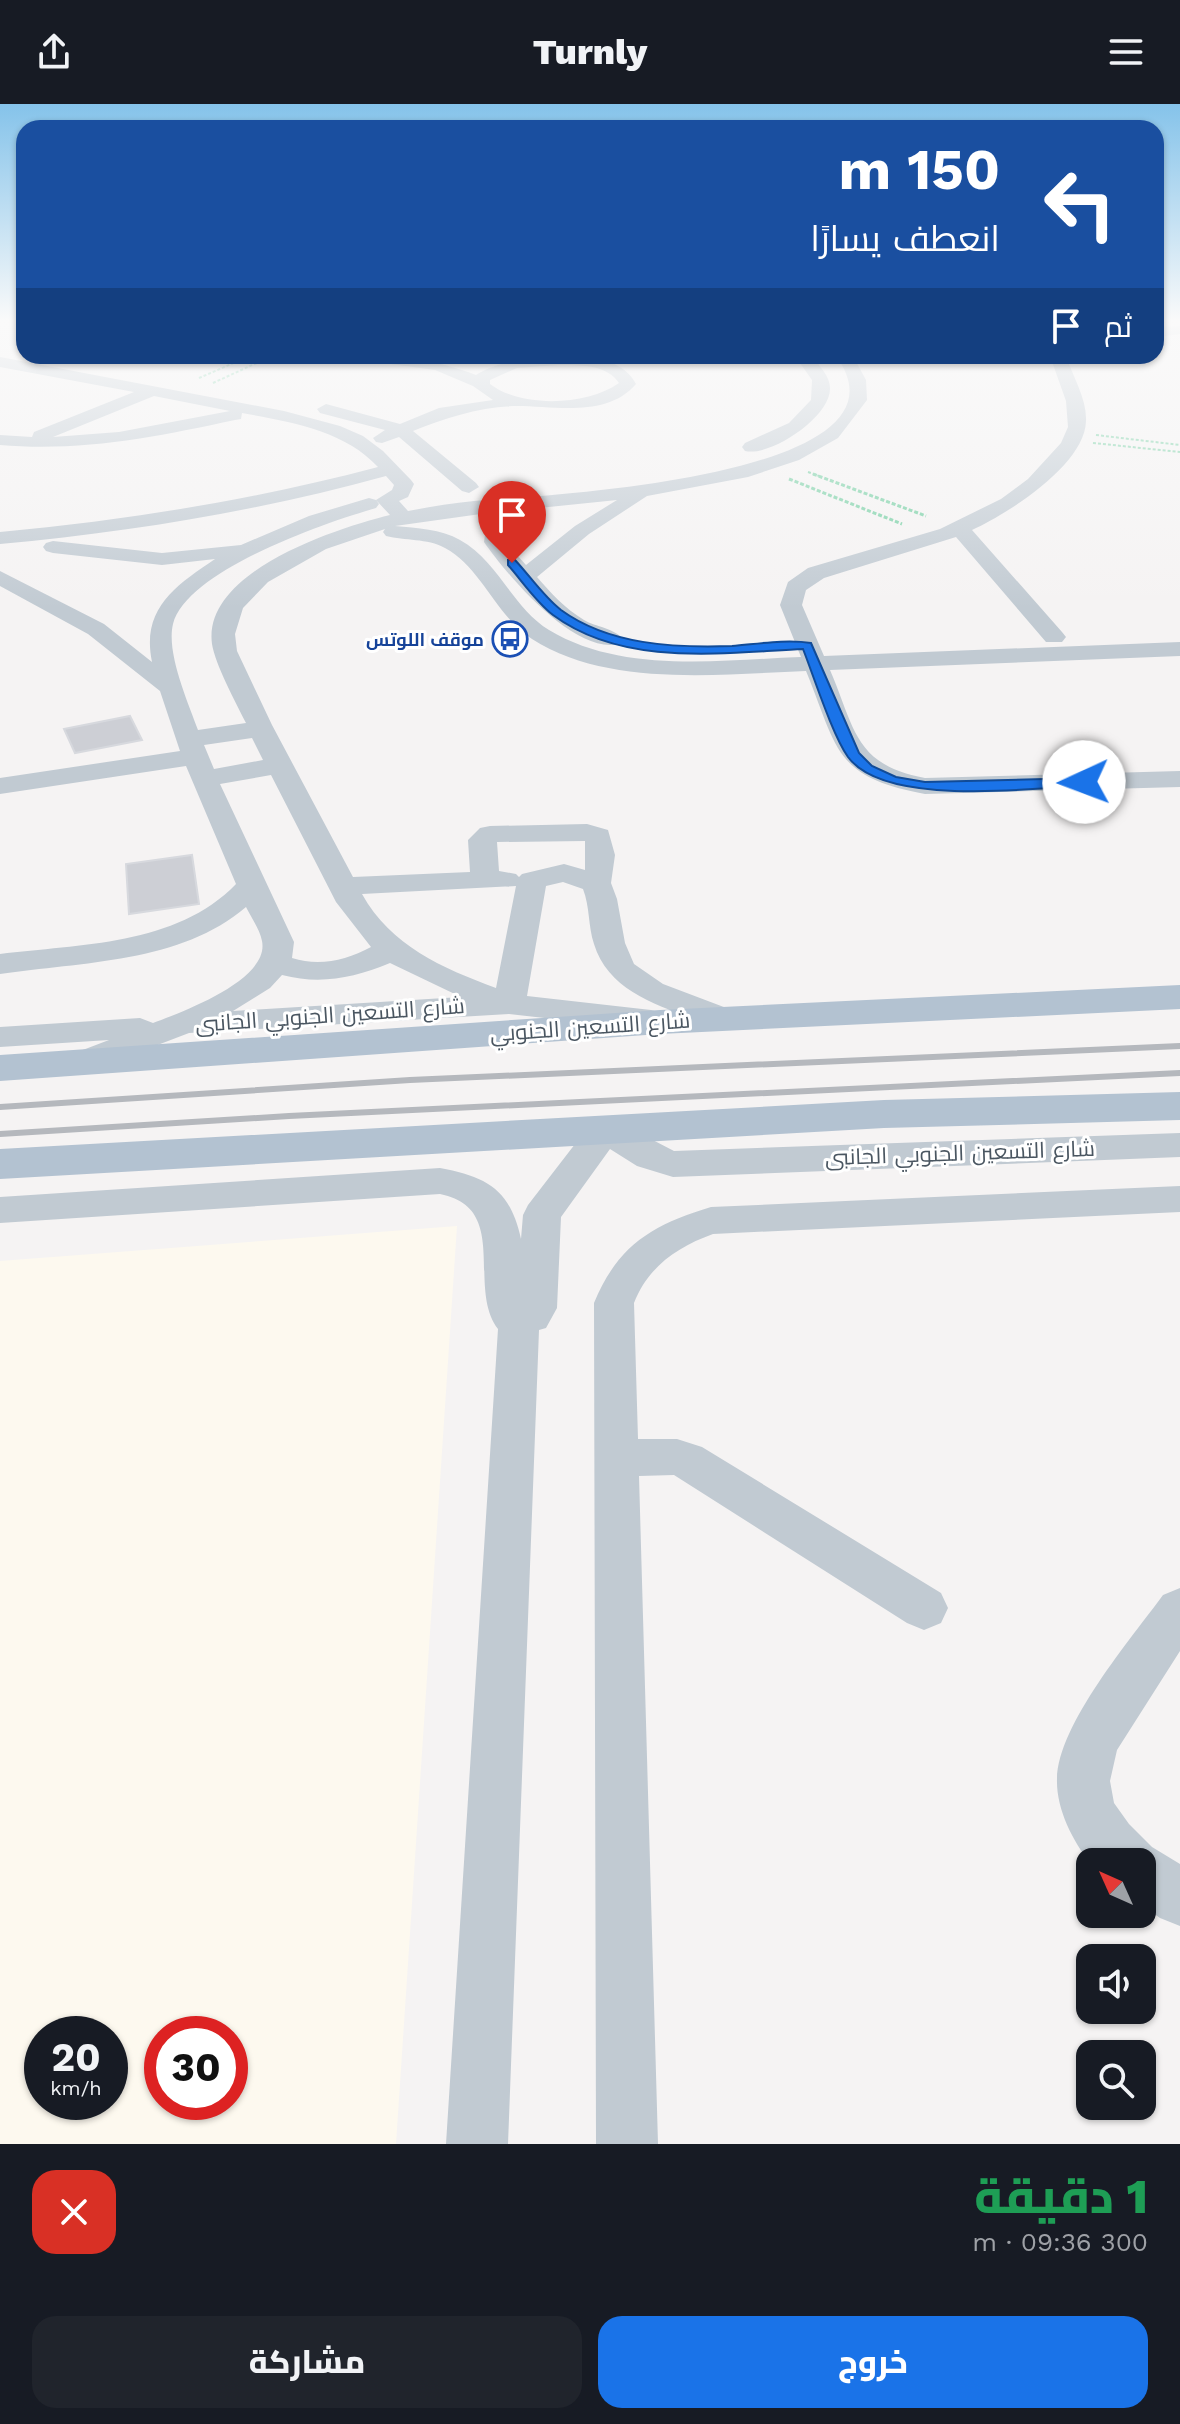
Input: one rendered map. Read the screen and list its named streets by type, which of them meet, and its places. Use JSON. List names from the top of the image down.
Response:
{
  "streets": {
    "main road": ["شارع التسعين الجنوبي"],
    "street": ["شارع التسعين الجنوبي الجانبى"]
  },
  "crossings": [
    ["شارع التسعين الجنوبي الجانبى", "شارع التسعين الجنوبي"]
  ],
  "places": {
    "bus stop": ["موقف اللوتس"]
  },
  "north": "top left",
  "page": {
    "header": "Turnly",
    "turn": ["150 m", "انعطف يسارًا"],
    "then": "ثم",
    "speed": "20 km/h",
    "limit": "30",
    "heading": ["1 دقيقة", "300 m · 09:36"],
    "buttons": ["خروج", "مشاركة"]
  }
}
